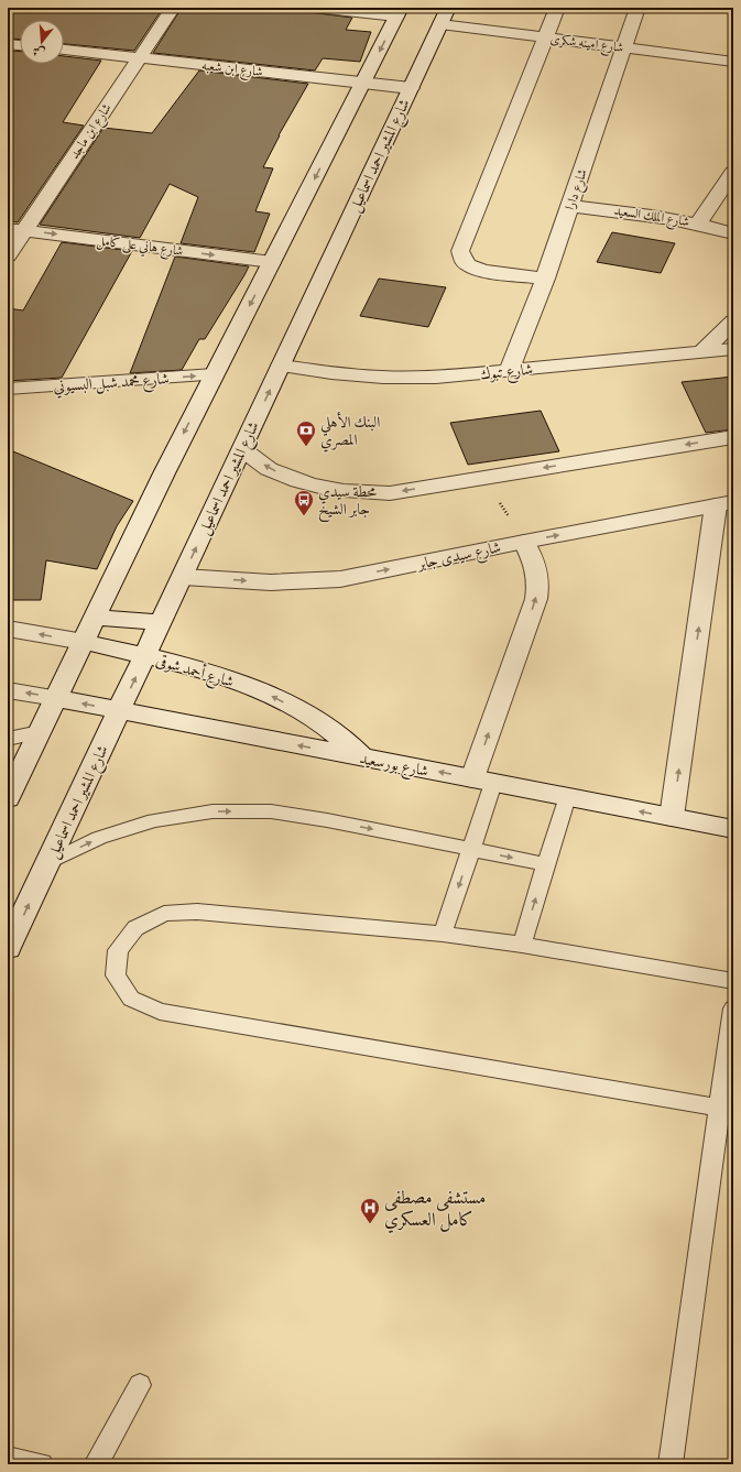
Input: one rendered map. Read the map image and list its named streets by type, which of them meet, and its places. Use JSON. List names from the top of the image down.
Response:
{
  "streets": {
    "street": [
      "شارع امينه شكرى",
      "شارع ابن شعبه",
      "شارع ابن ماجد",
      "شارع المشير احمد اسماعيل",
      "شارع دارا",
      "شارع الملك السعيد",
      "شارع هاني على كامل",
      "شارع تبوك",
      "شارع محمد شبل البسيوني",
      "شارع سيدى جابر",
      "شارع أحمد شوقى",
      "شارع بورسعيد"
    ]
  },
  "crossings": [
    ["شارع امينه شكرى", "شارع المشير احمد اسماعيل"],
    ["شارع امينه شكرى", "شارع دارا"],
    ["شارع ابن شعبه", "شارع ابن ماجد"],
    ["شارع ابن شعبه", "شارع المشير احمد اسماعيل"],
    ["شارع ابن ماجد", "شارع هاني على كامل"],
    ["شارع المشير احمد اسماعيل", "شارع تبوك"],
    ["شارع المشير احمد اسماعيل", "شارع سيدى جابر"],
    ["شارع المشير احمد اسماعيل", "شارع أحمد شوقى"],
    ["شارع المشير احمد اسماعيل", "شارع بورسعيد"],
    ["شارع دارا", "شارع الملك السعيد"],
    ["شارع دارا", "شارع تبوك"],
    ["شارع أحمد شوقى", "شارع بورسعيد"]
  ],
  "one_way": ["شارع هاني على كامل", "شارع محمد شبل البسيوني", "شارع بورسعيد"],
  "places": {
    "bank": ["البنك الأهلي المصري"],
    "bus stop": ["محطة سيدي جابر الشيخ"],
    "hospital": ["مستشفى مصطفى كامل العسكري"]
  },
  "north": "bottom"
}
